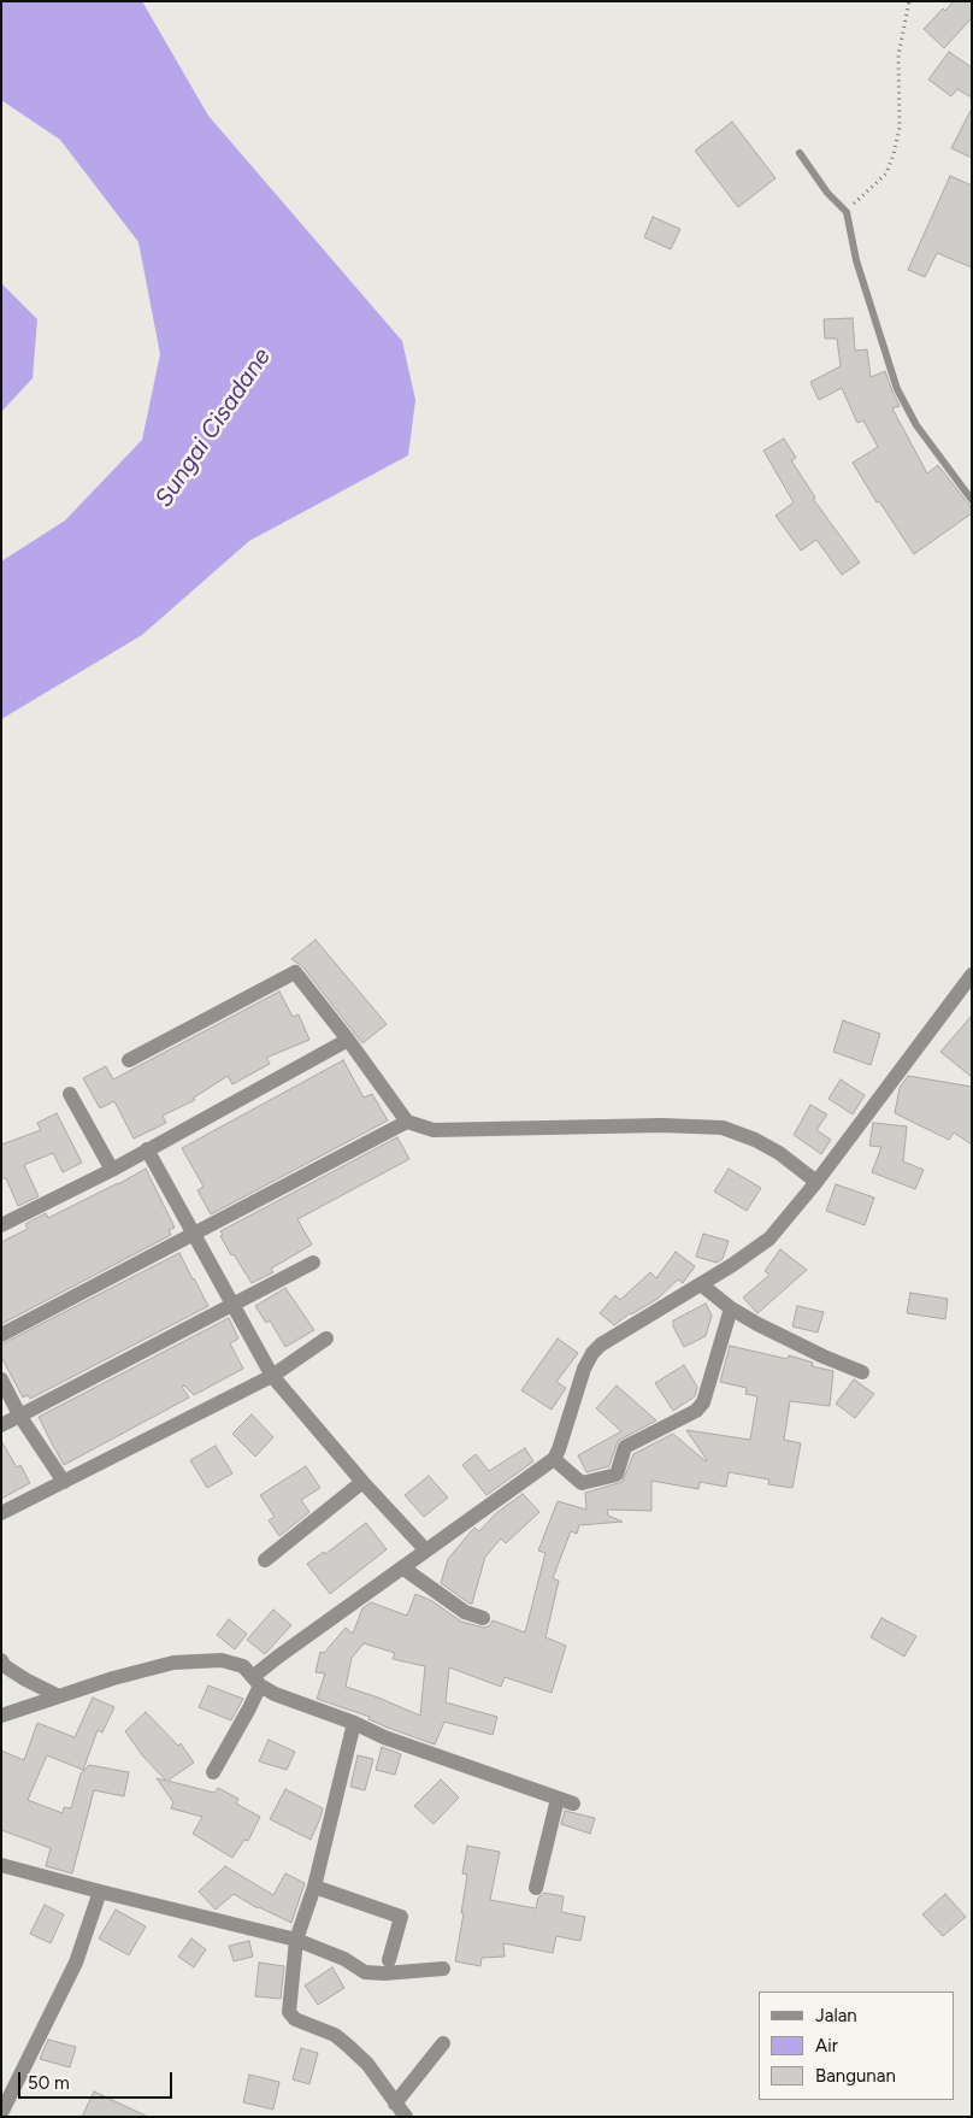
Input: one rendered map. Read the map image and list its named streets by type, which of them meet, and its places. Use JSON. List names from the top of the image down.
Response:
{
  "water": ["Sungai Cisadane"],
  "legend": ["Jalan", "Air", "Bangunan"],
  "scale_bar": "50 m"
}
